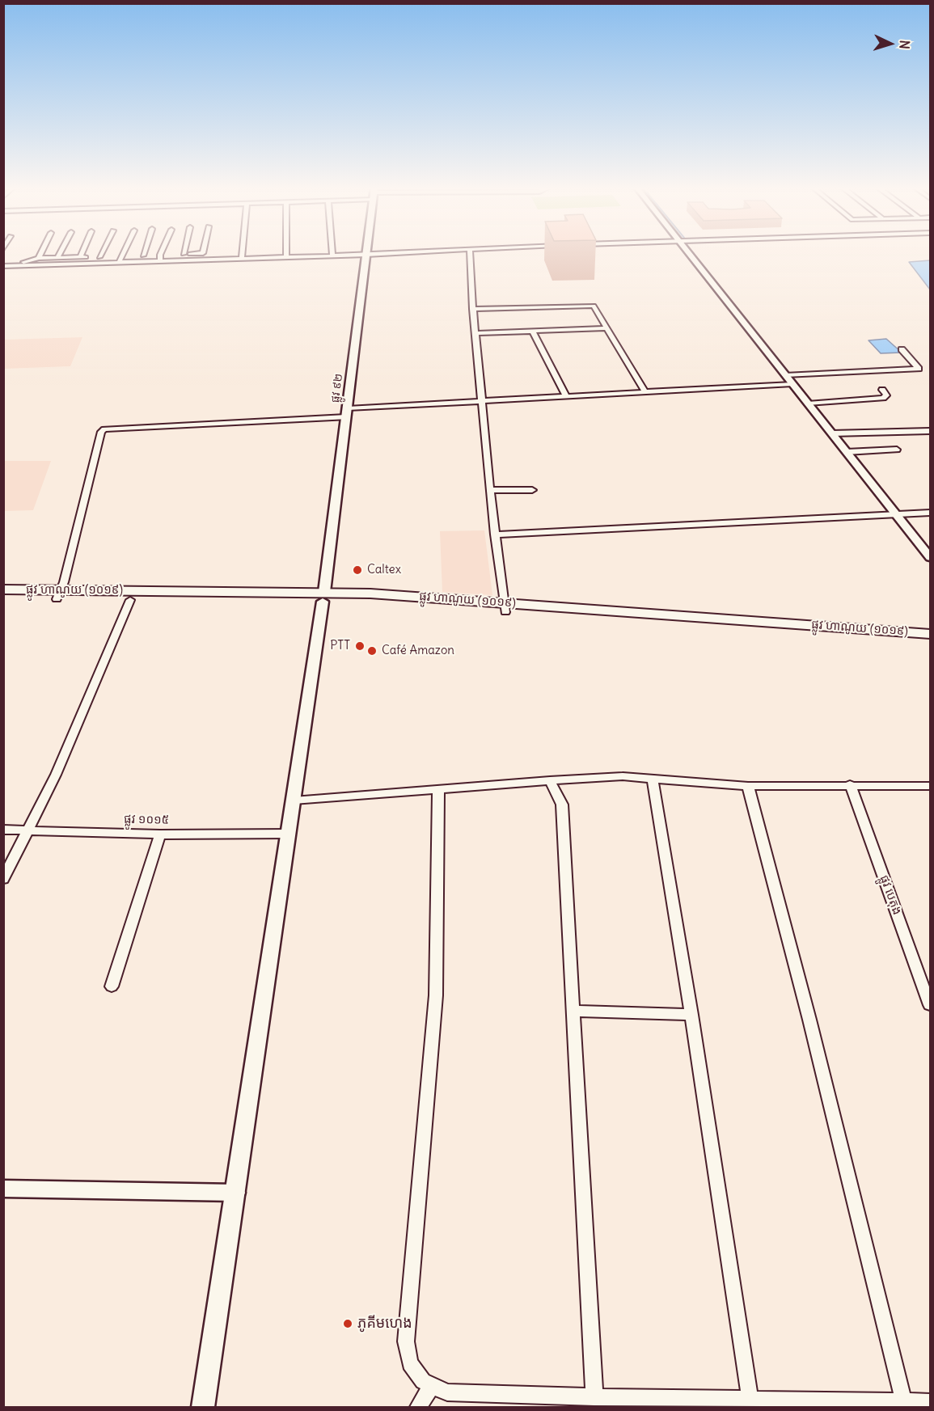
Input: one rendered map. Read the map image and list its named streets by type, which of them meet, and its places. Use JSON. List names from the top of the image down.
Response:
{
  "streets": {
    "main road": ["ផ្លូវ ៩២", "ផ្លូវ ហាណូយ (១០១៩)"],
    "street": ["ផ្លូវ ១០១៥", "ផ្លូវ បេតុង"]
  },
  "crossings": [
    ["ផ្លូវ ៩២", "ផ្លូវ ហាណូយ (១០១៩)"],
    ["ផ្លូវ ៩២", "ផ្លូវ ១០១៥"]
  ],
  "places": [
    "Caltex",
    "PTT",
    "Café Amazon",
    "ភូគីមហេង"
  ],
  "north": "right"
}
